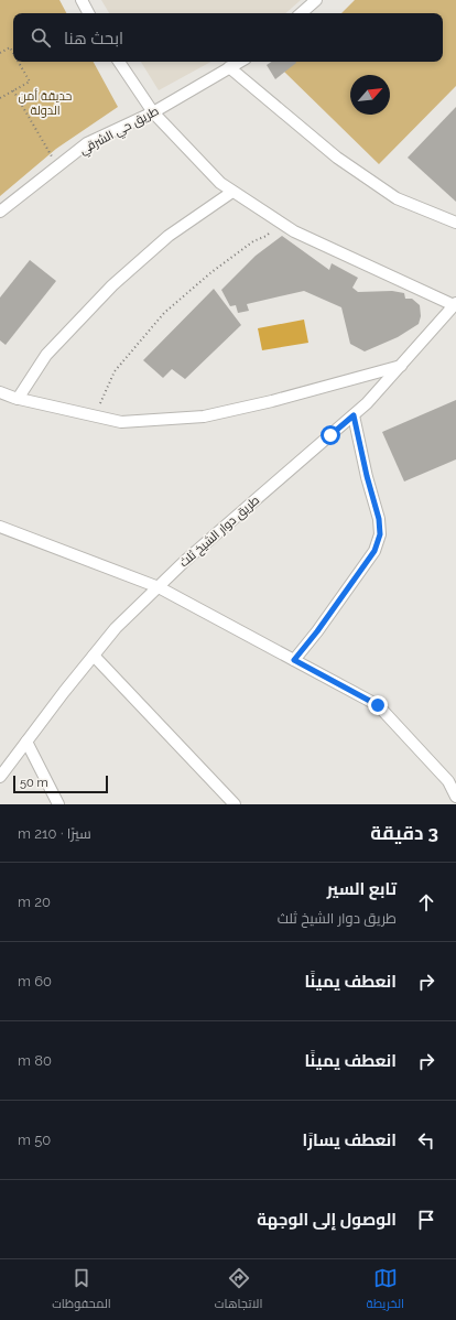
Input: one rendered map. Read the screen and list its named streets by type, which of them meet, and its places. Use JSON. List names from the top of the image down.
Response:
{
  "streets": {
    "street": ["طريق حي الشرقي", "طريق دوار الشيخ ثلث"]
  },
  "parks": ["حديقة أمن الدولة"],
  "scale_bar": "50 m",
  "north": "top right",
  "page": {
    "search": "ابحث هنا",
    "scale": "50 m",
    "heading": ["3 دقيقة", "سيرًا · 210 m"],
    "list": [
      ["تابع السير", "طريق دوار الشيخ ثلث", "20 m"],
      ["انعطف يمينًا", "60 m"],
      ["انعطف يمينًا", "80 m"],
      ["انعطف يسارًا", "50 m"],
      "الوصول إلى الوجهة"
    ],
    "nav": ["الخريطة", "الاتجاهات", "المحفوظات"]
  }
}
